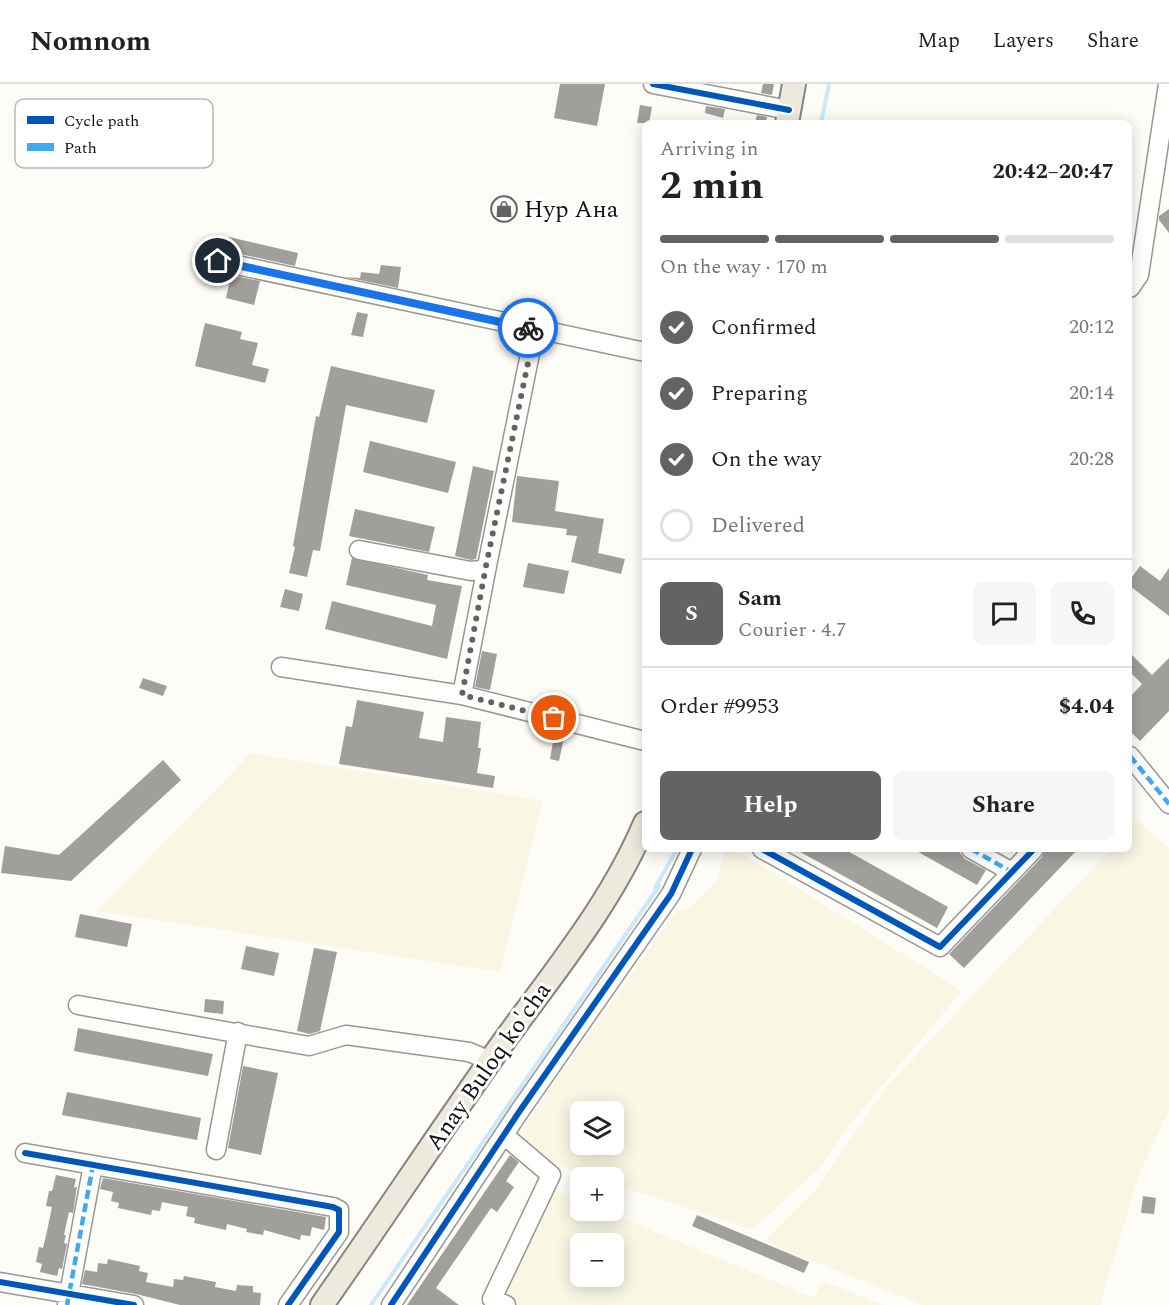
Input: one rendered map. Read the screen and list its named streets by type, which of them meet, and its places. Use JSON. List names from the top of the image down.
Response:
{
  "streets": {
    "main road": ["Anay Buloq ko'cha"]
  },
  "places": {
    "shop": ["Нур Ана"]
  },
  "legend": ["Cycle path", "Path"],
  "page": {
    "header": "Nomnom",
    "nav": ["Map", "Layers", "Share"],
    "heading": ["2 min", "Arriving in", "20:42–20:47"],
    "panel": [
      "Sam",
      "Courier · 4.7",
      "Order #9953",
      "$4.04"
    ],
    "bar": "On the way · 170 m",
    "list": [
      ["Confirmed", "20:12"],
      ["Preparing", "20:14"],
      ["On the way", "20:28"],
      "Delivered"
    ],
    "round": "S",
    "buttons": ["Help", "Share"],
    "map_buttons": ["+", "−"]
  }
}
